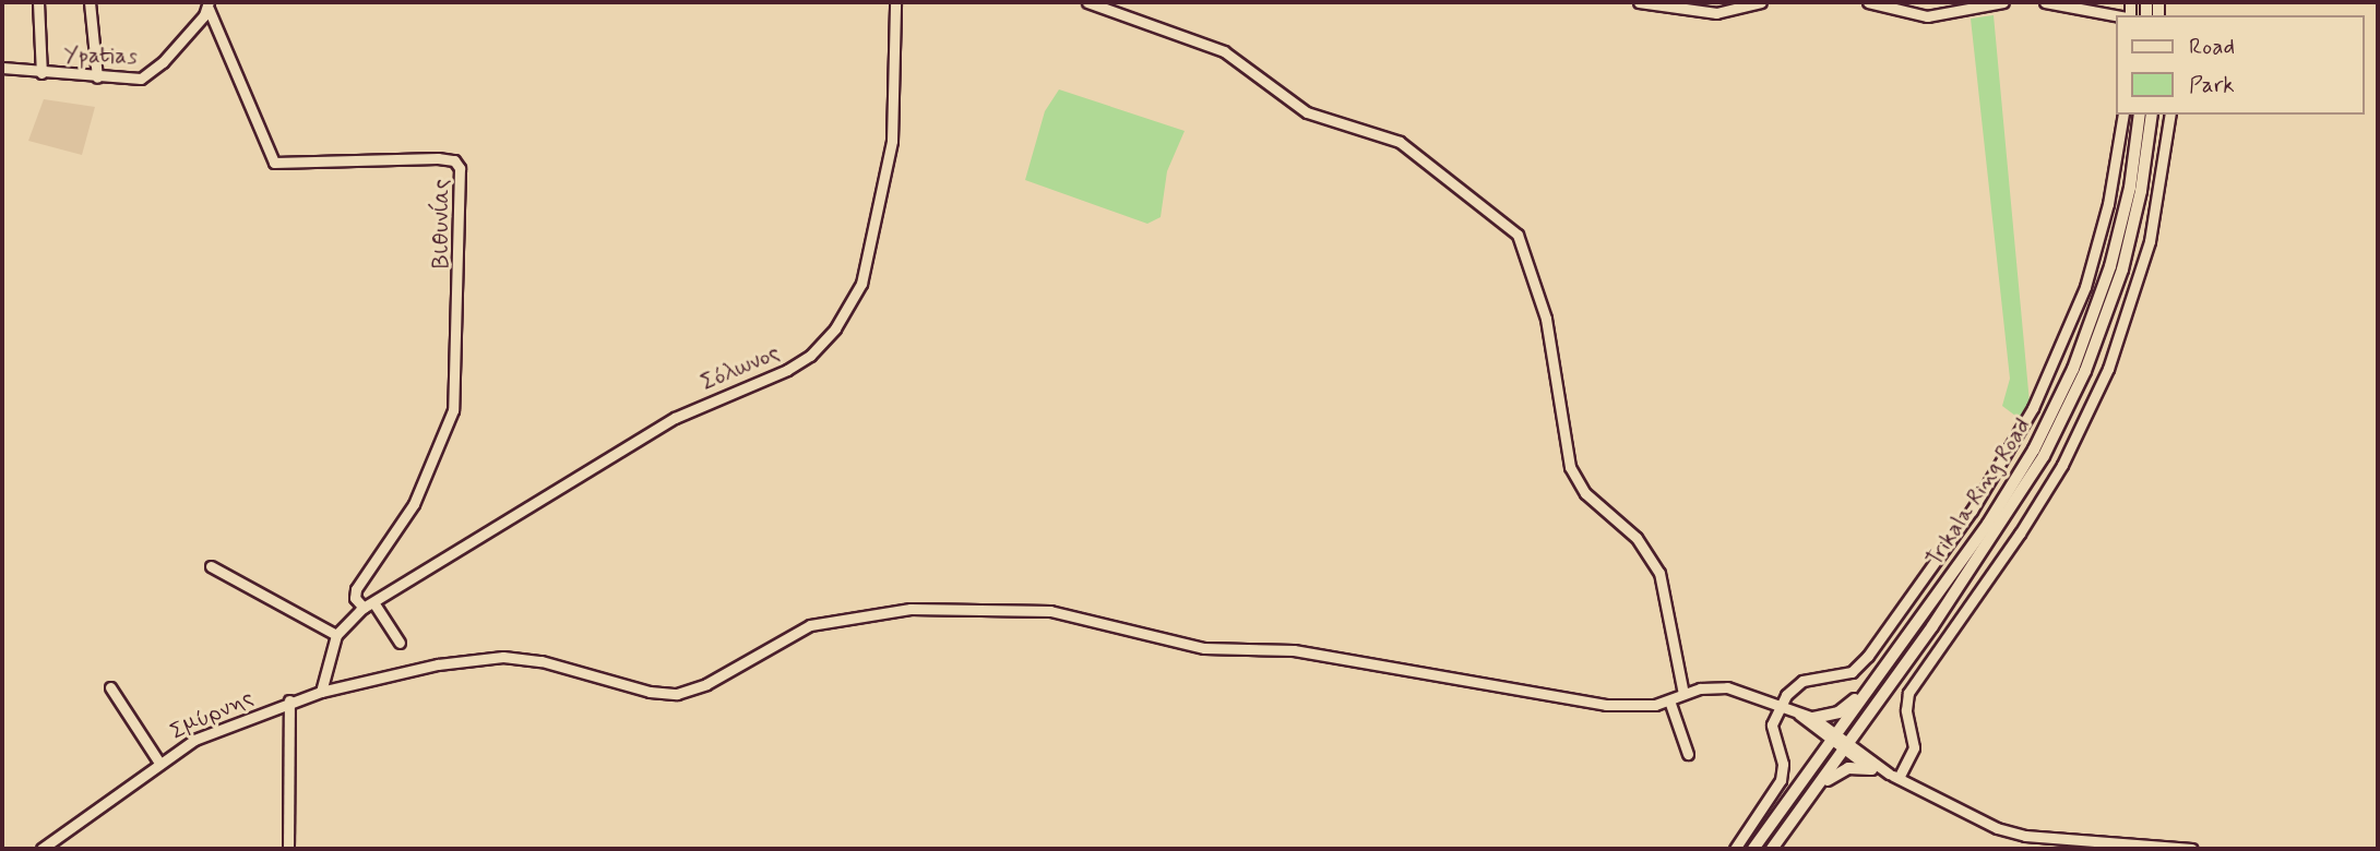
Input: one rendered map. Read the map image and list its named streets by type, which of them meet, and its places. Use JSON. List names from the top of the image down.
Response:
{
  "streets": {
    "main road": ["Trikala Ring Road"],
    "street": [
      "Ypatias",
      "Βιθυνίας",
      "Σόλωνος",
      "Σμύρνης"
    ]
  },
  "crossings": [
    ["Ypatias", "Βιθυνίας"],
    ["Βιθυνίας", "Σόλωνος"]
  ],
  "legend": ["Road", "Park"]
}
